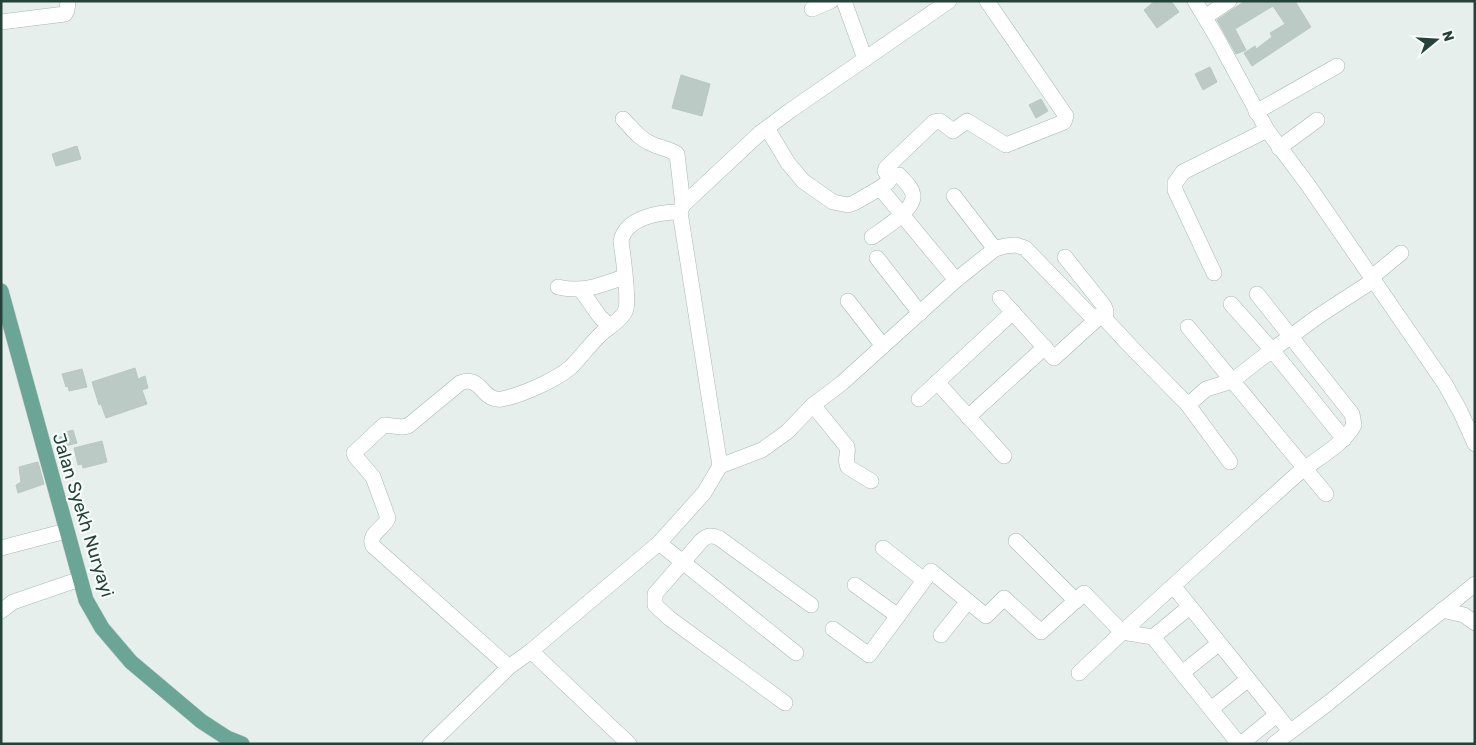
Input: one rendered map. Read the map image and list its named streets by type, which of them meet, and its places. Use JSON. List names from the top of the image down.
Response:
{
  "streets": {
    "main road": ["Jalan Syekh Nuryayi"]
  },
  "north": "right"
}
